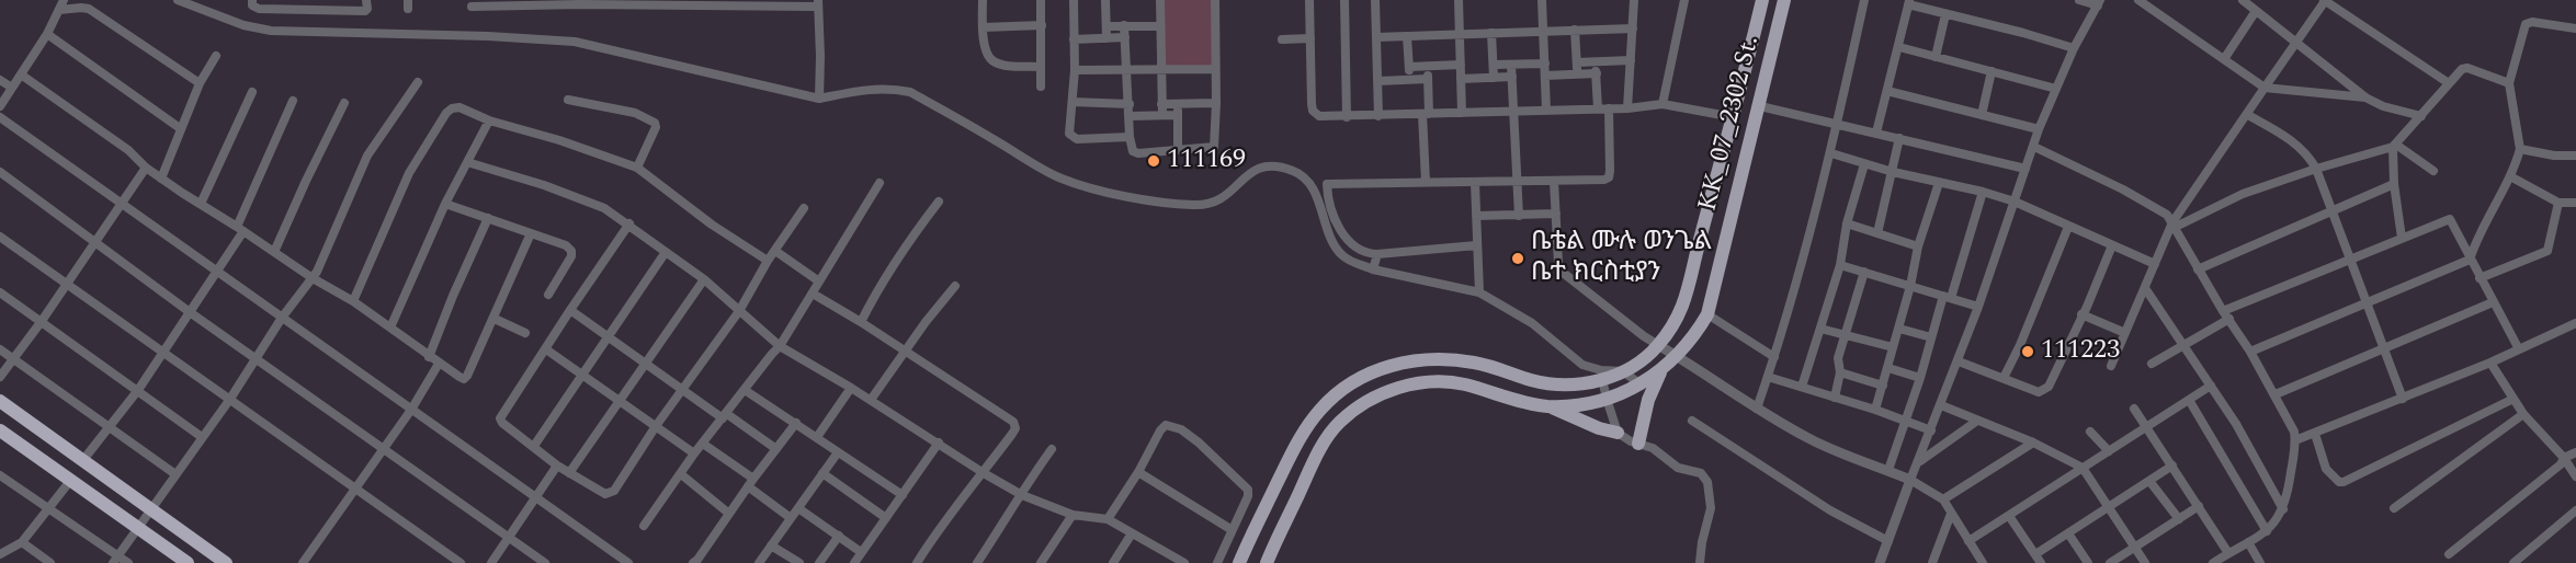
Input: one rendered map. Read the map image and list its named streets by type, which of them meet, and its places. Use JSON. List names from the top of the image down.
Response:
{
  "streets": {
    "main road": ["KK_07_2302 St."]
  },
  "places": ["111169", "ቤቴል ሙሉ ወንጌል ቤተ ክርስቲያን", "111223"]
}
